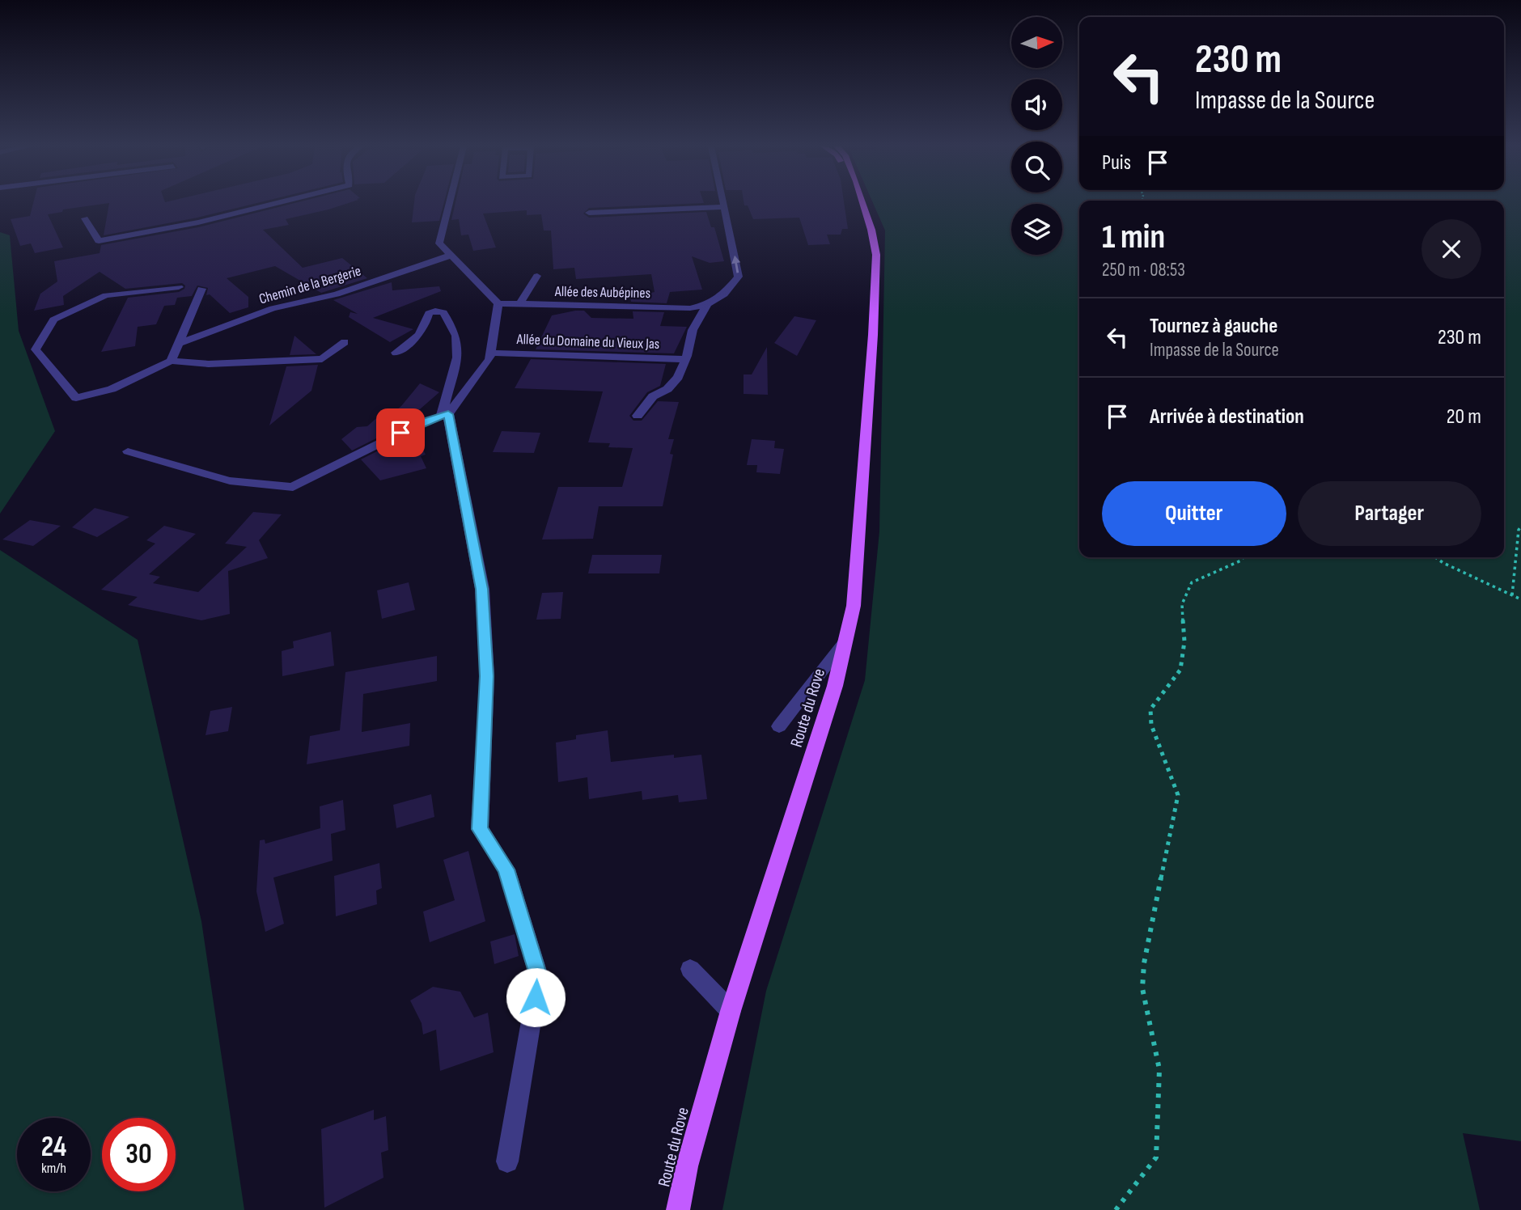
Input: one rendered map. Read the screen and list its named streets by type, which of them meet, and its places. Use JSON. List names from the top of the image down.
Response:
{
  "streets": {
    "main road": ["Route du Rove"],
    "street": ["Chemin de la Bergerie", "Allée des Aubépines", "Allée du Domaine du Vieux Jas"]
  },
  "north": "right",
  "page": {
    "turn": ["230 m", "Impasse de la Source"],
    "then": "Puis",
    "heading": ["1 min", "250 m · 08:53"],
    "list": [
      {
        "name": "Tournez à gauche",
        "note": "Impasse de la Source",
        "value": "230 m"
      },
      {
        "name": "Arrivée à destination",
        "value": "20 m"
      }
    ],
    "buttons": ["Quitter", "Partager"],
    "speed": "24 km/h",
    "limit": "30"
  }
}
